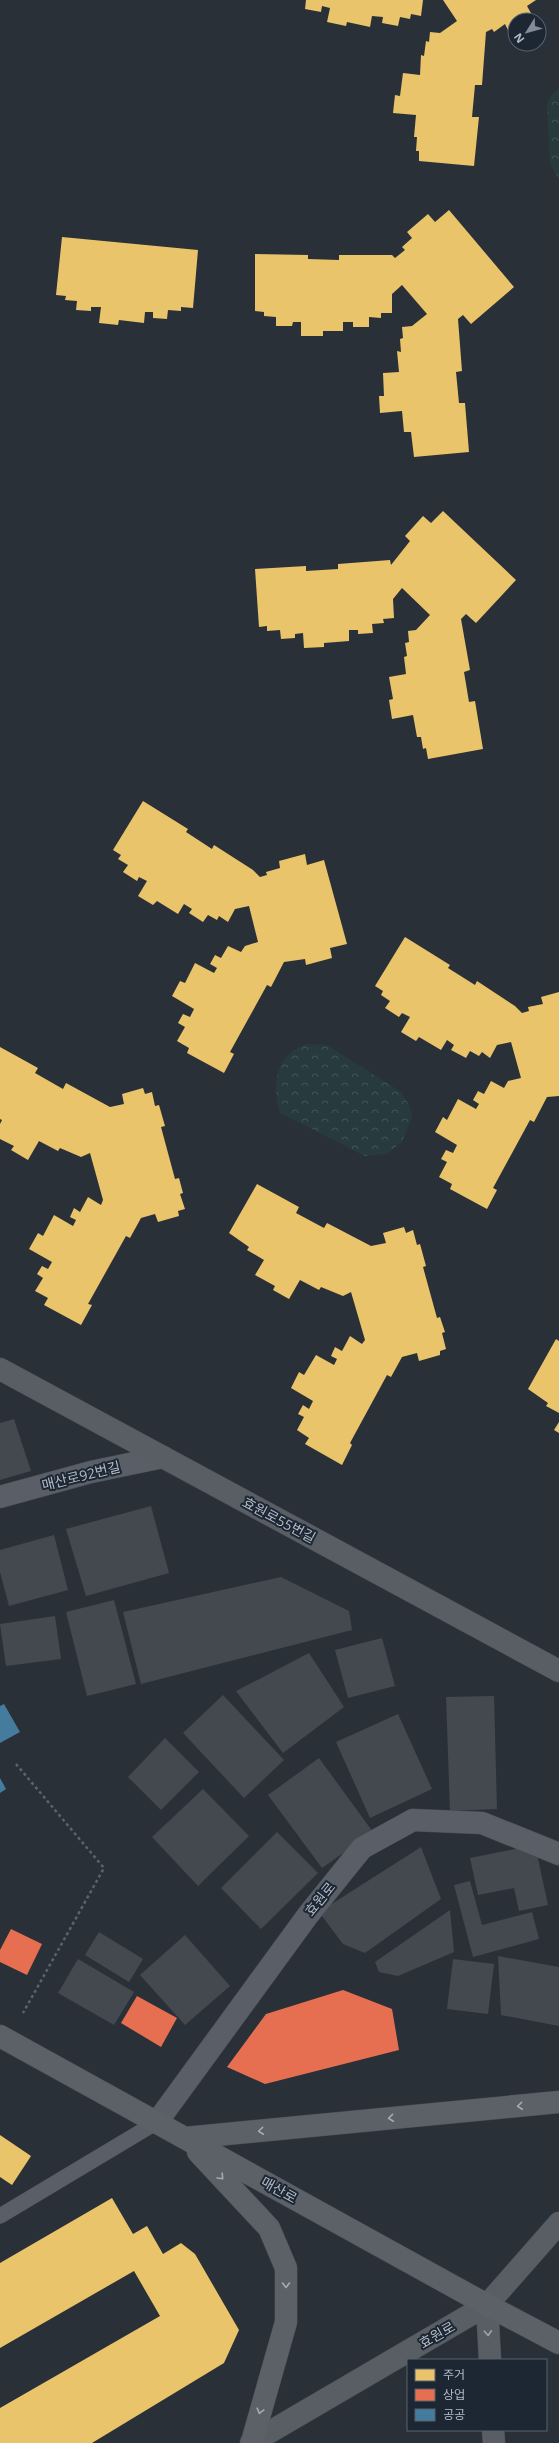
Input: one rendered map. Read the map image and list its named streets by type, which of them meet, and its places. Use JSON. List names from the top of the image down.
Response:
{
  "streets": {
    "main road": ["매산로"],
    "street": ["매산로92번길", "효원로55번길", "효원로"]
  },
  "crossings": [
    ["매산로92번길", "효원로55번길"],
    ["효원로", "매산로"]
  ],
  "legend": ["주거", "상업", "공공"],
  "north": "bottom left"
}
